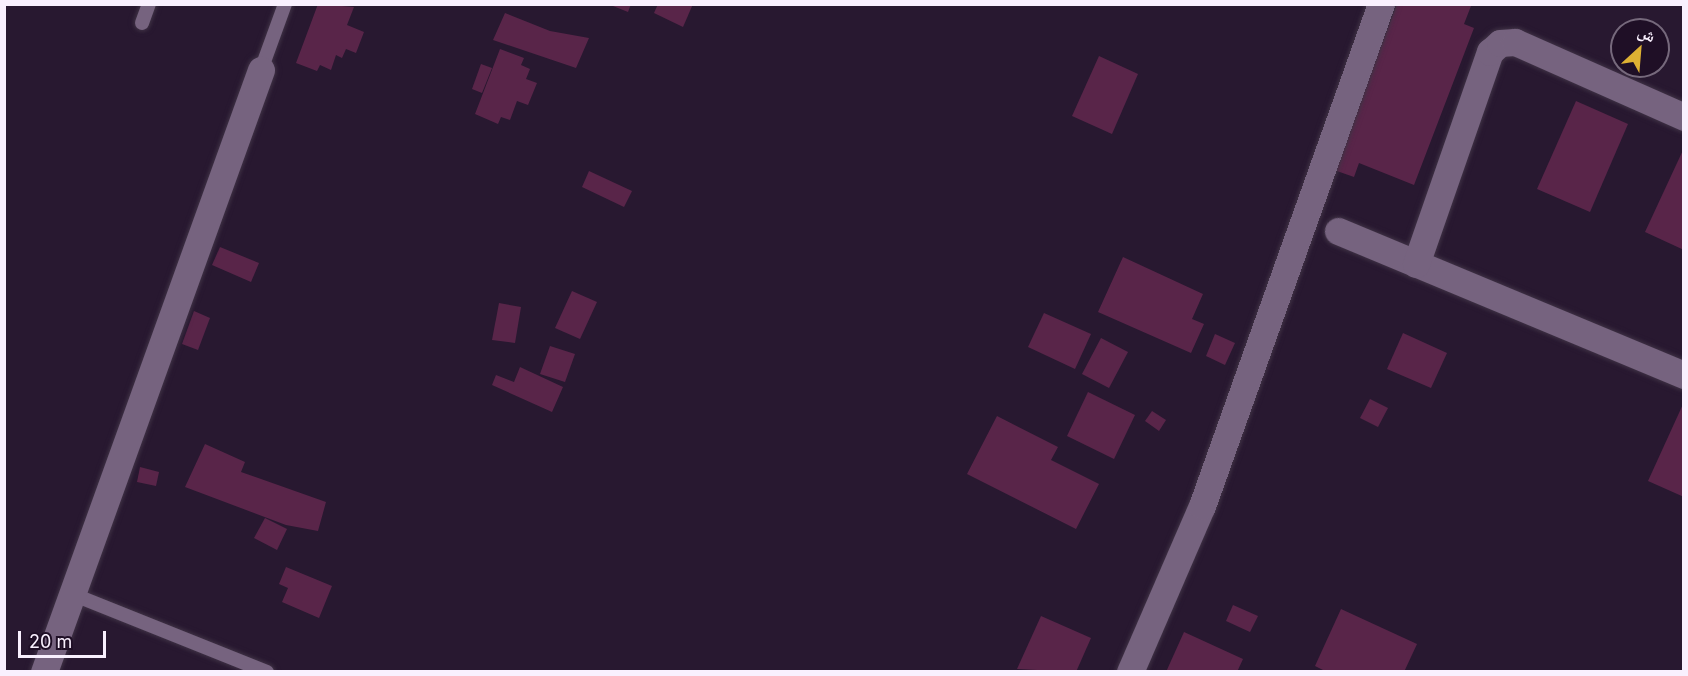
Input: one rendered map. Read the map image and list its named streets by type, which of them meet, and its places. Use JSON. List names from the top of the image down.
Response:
{
  "scale_bar": "20 m",
  "north": "top right"
}
